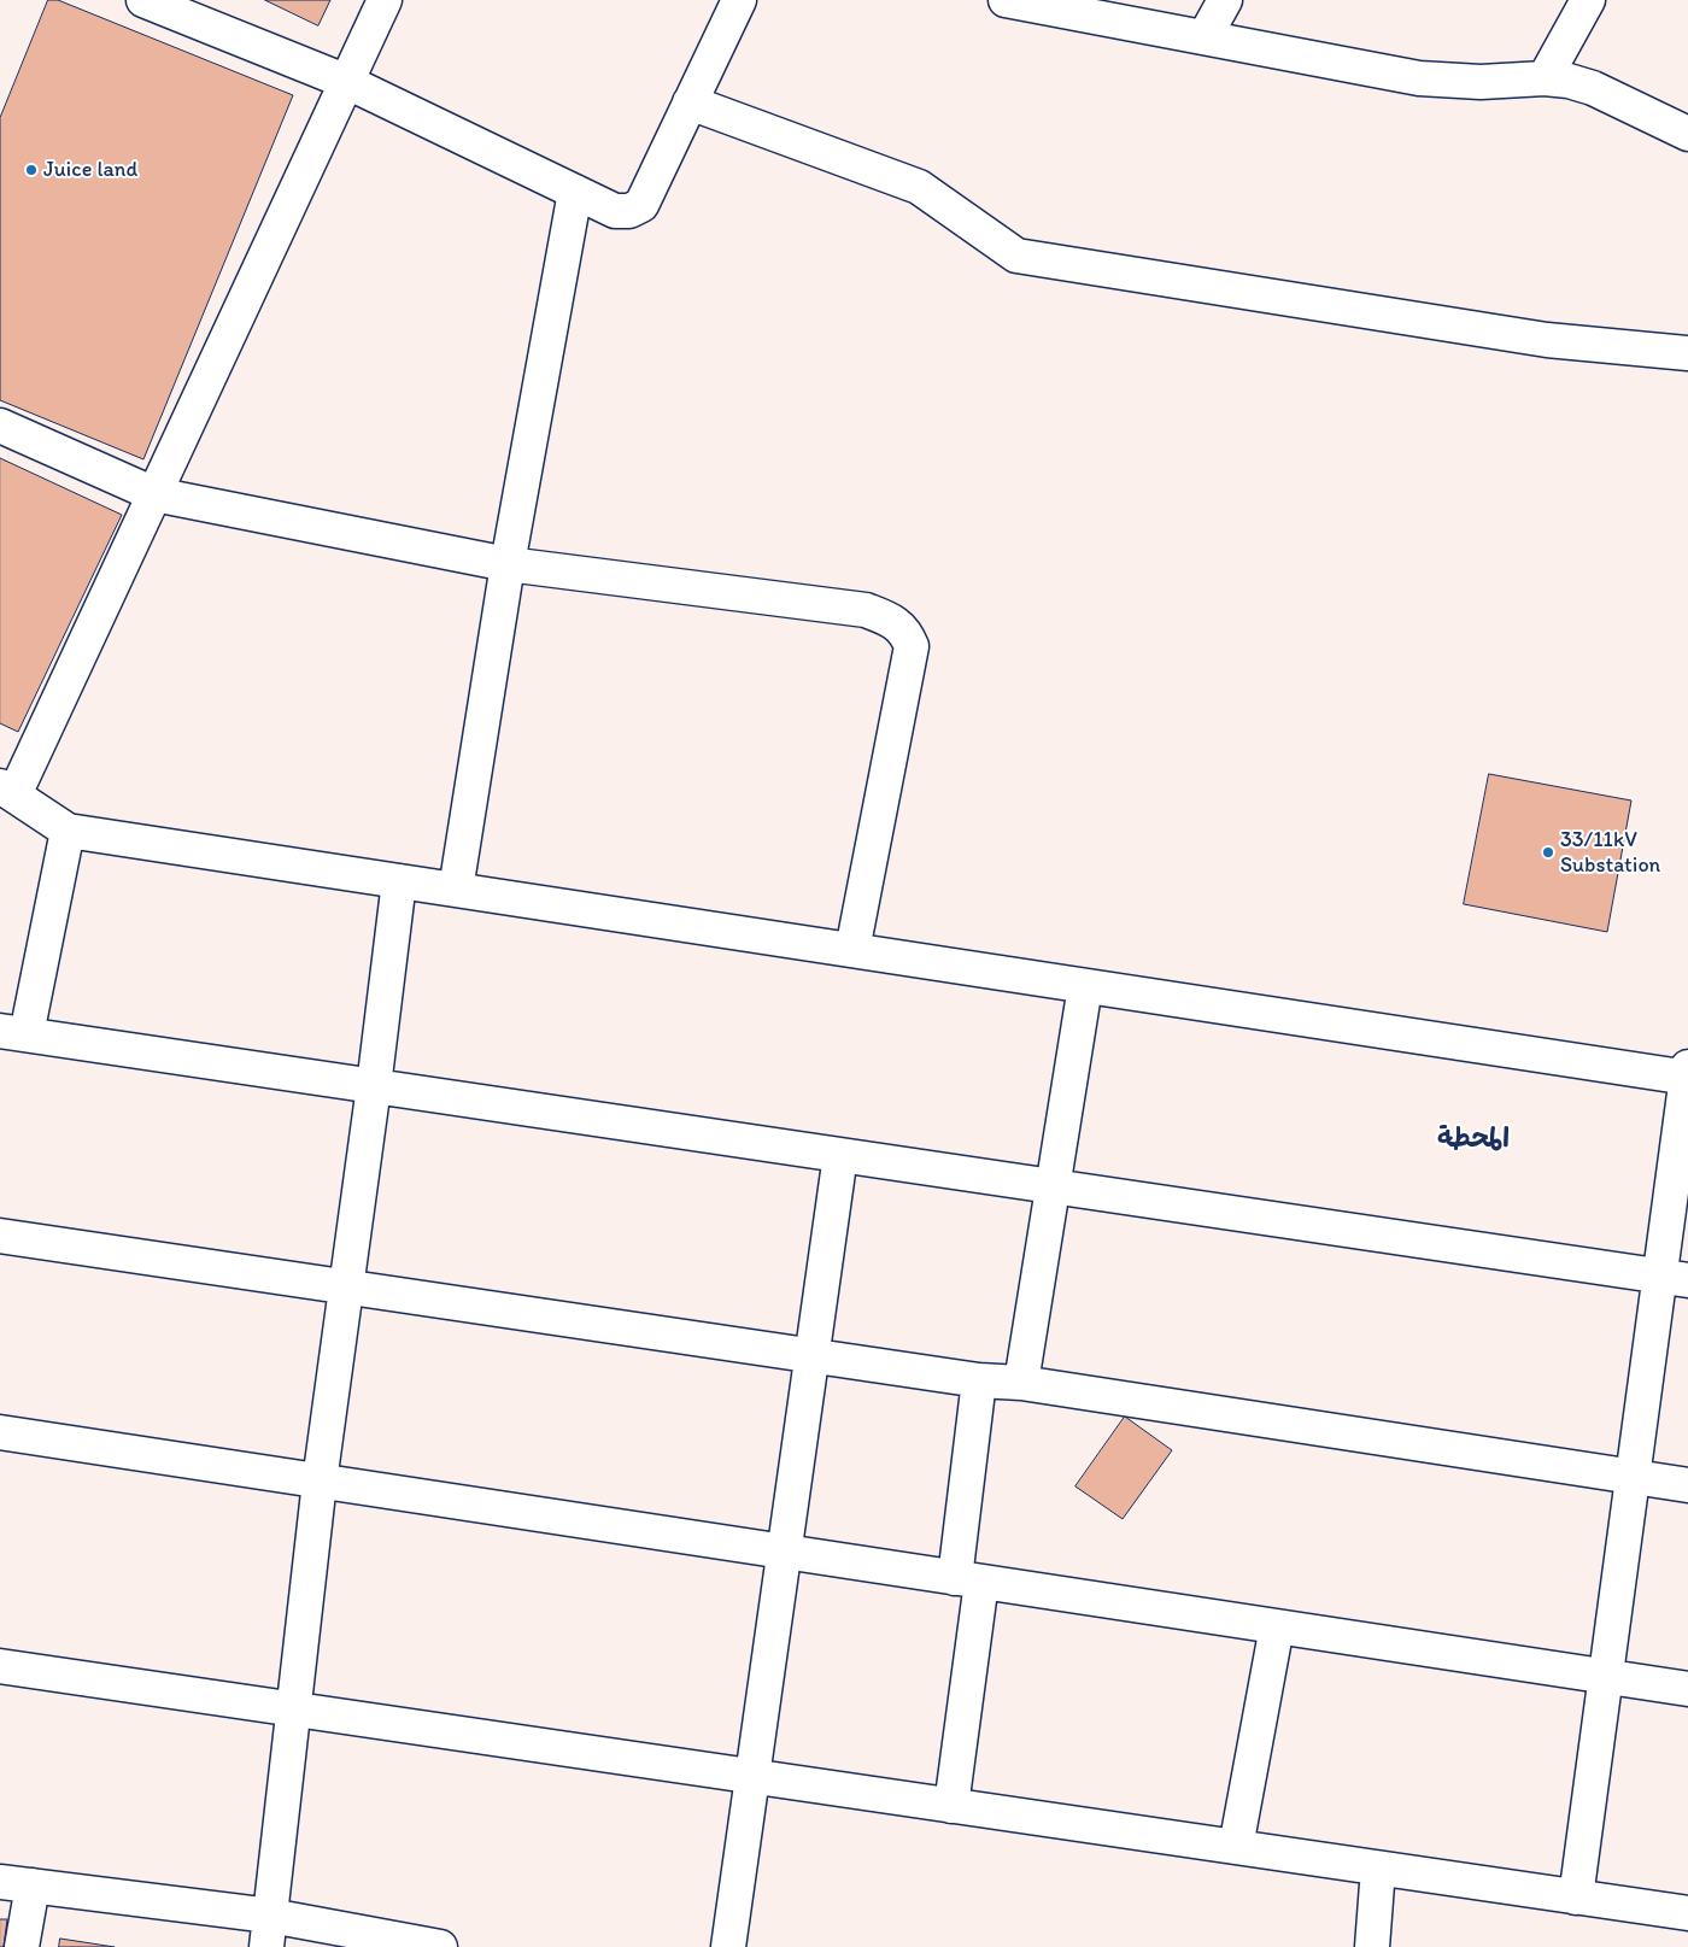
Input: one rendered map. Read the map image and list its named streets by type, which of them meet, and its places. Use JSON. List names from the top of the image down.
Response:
{
  "districts": ["المحطة"],
  "places": ["Juice land", "33/11kV Substation"]
}
